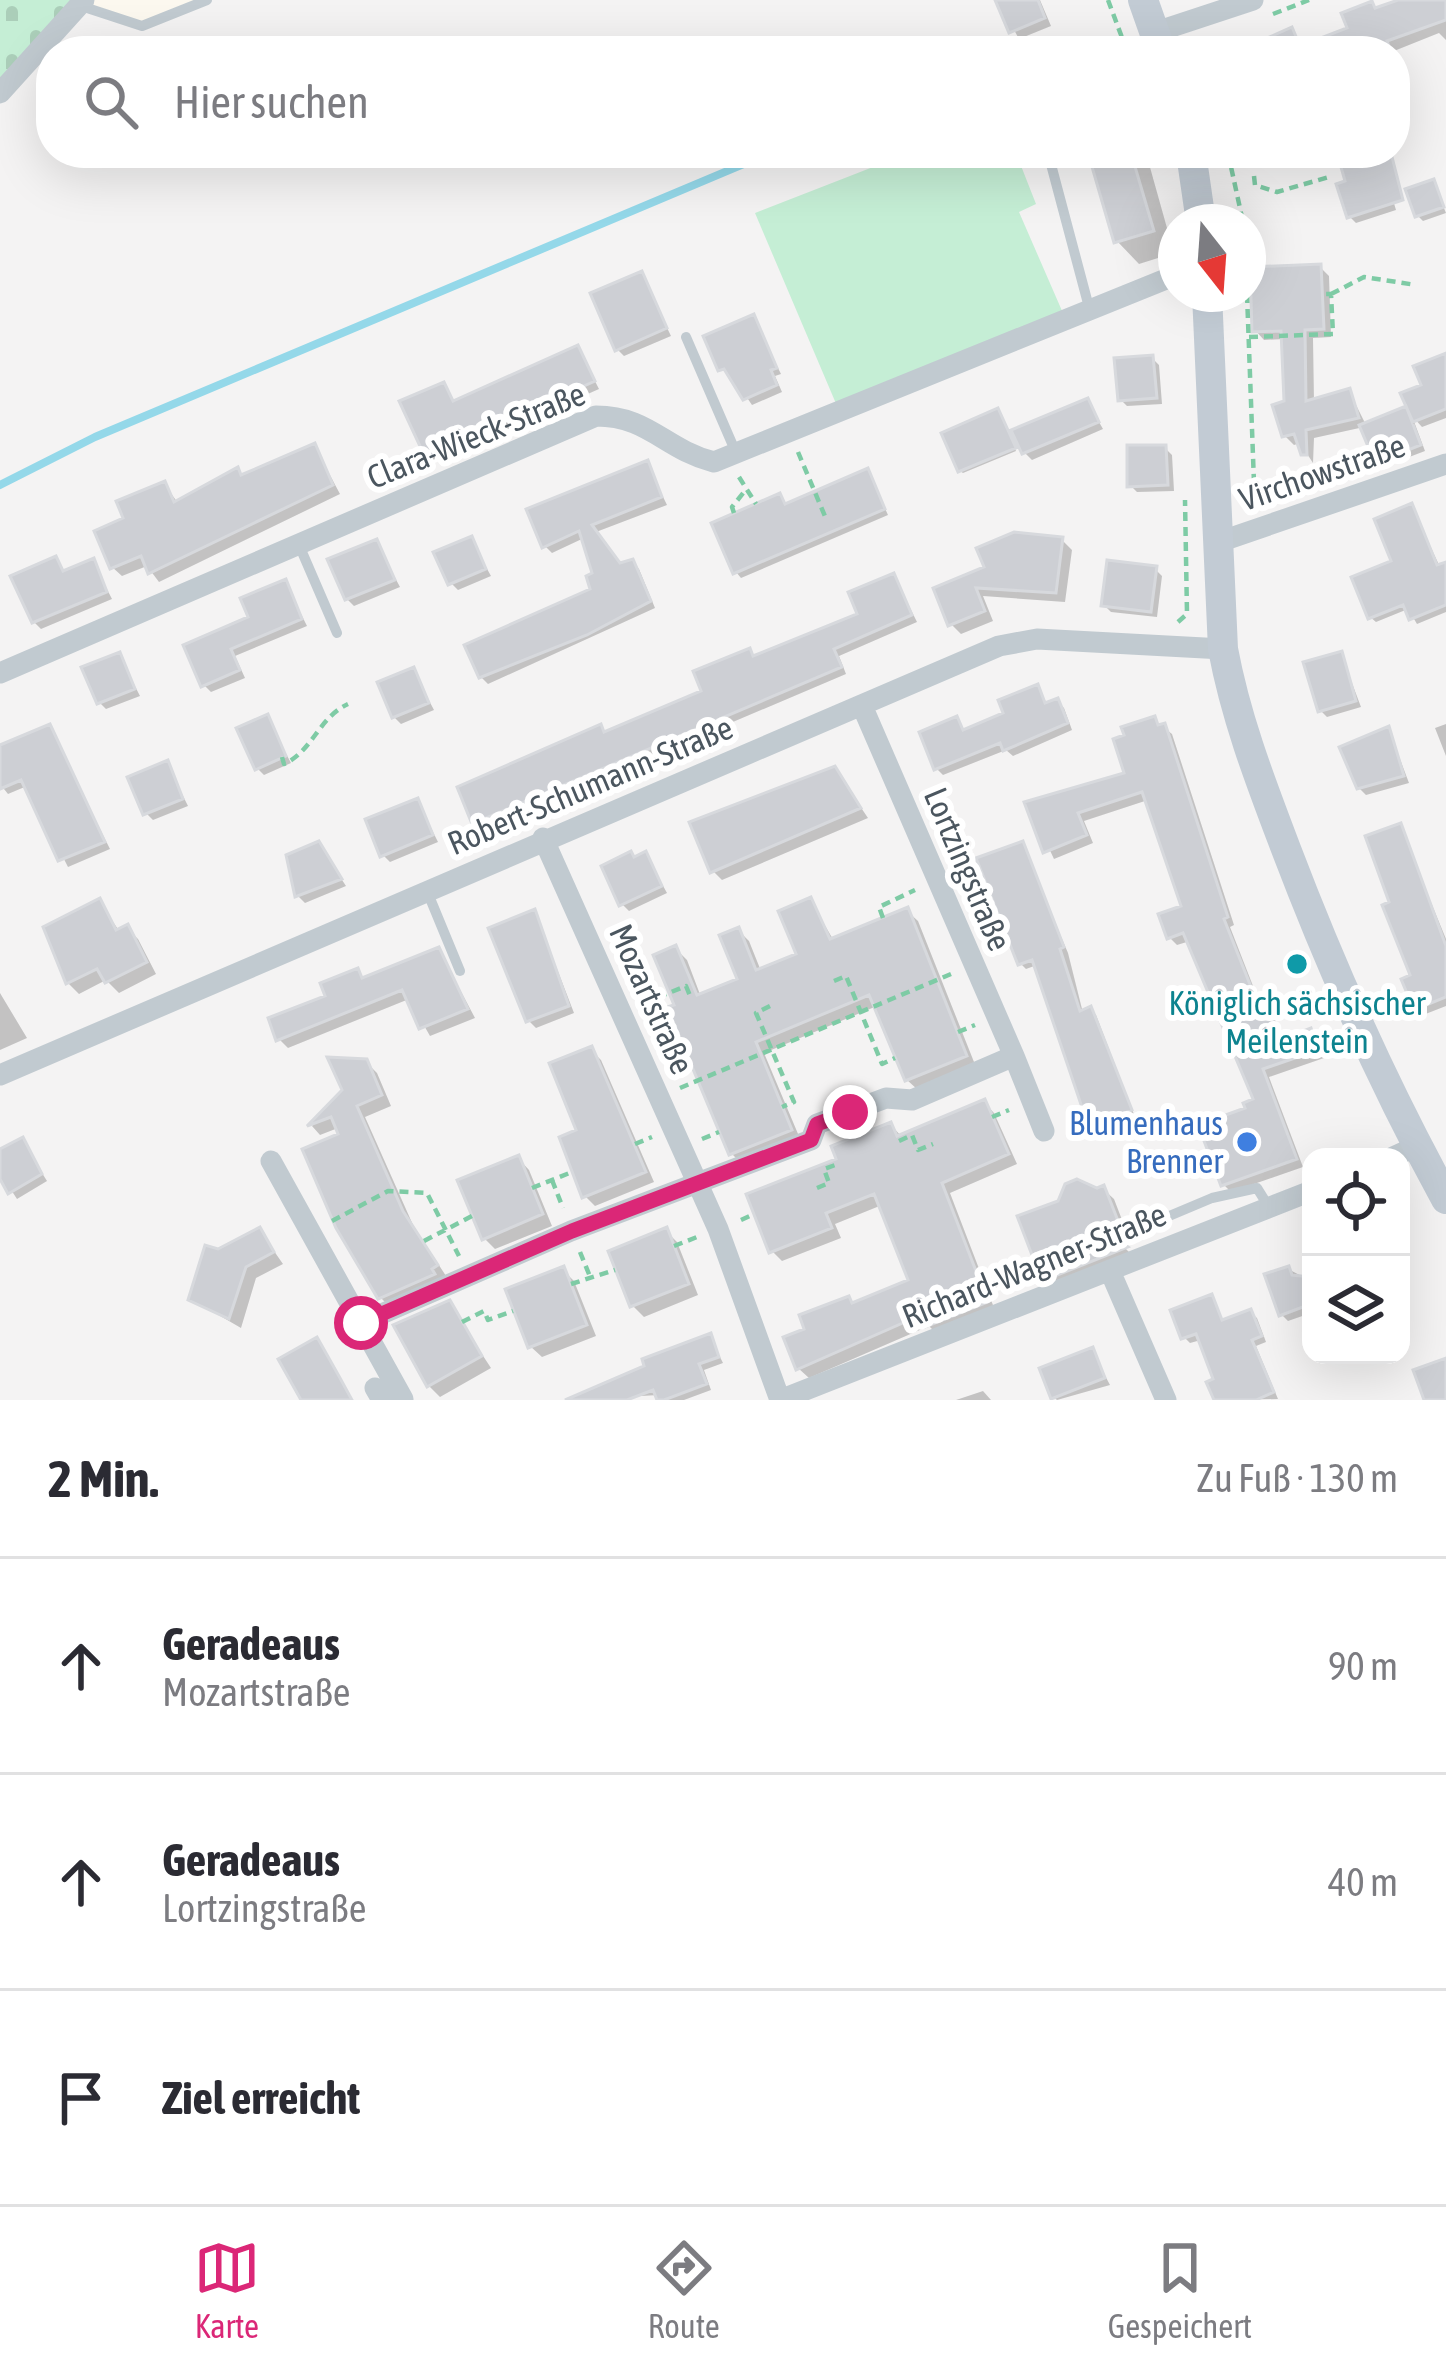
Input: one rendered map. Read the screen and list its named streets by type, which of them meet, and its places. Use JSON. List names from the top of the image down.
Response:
{
  "streets": {
    "street": [
      "Clara-Wieck-Straße",
      "Virchowstraße",
      "Robert-Schumann-Straße",
      "Lortzingstraße",
      "Mozartstraße",
      "Richard-Wagner-Straße"
    ]
  },
  "crossings": [
    ["Robert-Schumann-Straße", "Lortzingstraße"],
    ["Robert-Schumann-Straße", "Mozartstraße"],
    ["Mozartstraße", "Richard-Wagner-Straße"]
  ],
  "places": ["Königlich sächsischer Meilenstein", "Blumenhaus Brenner"],
  "north": "bottom",
  "page": {
    "search": "Hier suchen",
    "heading": ["2 Min.", "Zu Fuß · 130 m"],
    "list": [
      ["Geradeaus", "Mozartstraße", "90 m"],
      ["Geradeaus", "Lortzingstraße", "40 m"],
      "Ziel erreicht"
    ],
    "nav": ["Karte", "Route", "Gespeichert"]
  }
}
